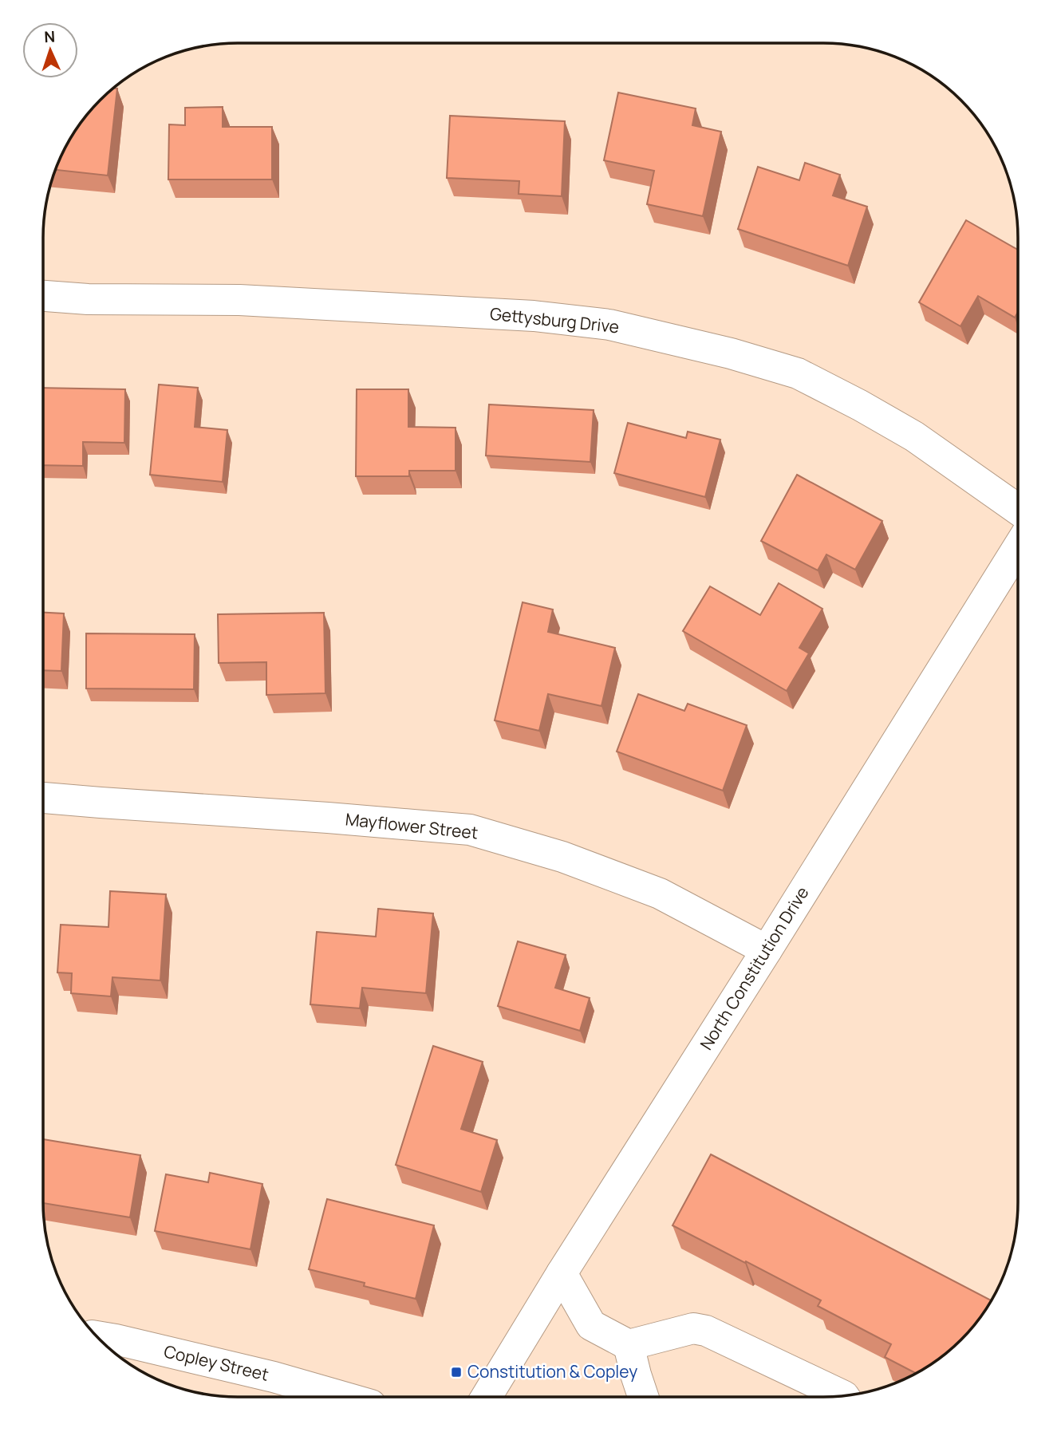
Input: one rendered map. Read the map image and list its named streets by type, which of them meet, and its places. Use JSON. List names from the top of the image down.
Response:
{
  "streets": {
    "street": [
      "Gettysburg Drive",
      "Mayflower Street",
      "North Constitution Drive",
      "Copley Street"
    ]
  },
  "crossings": [
    ["Mayflower Street", "North Constitution Drive"]
  ],
  "places": {
    "transit": ["Constitution & Copley"]
  },
  "north": "top"
}
